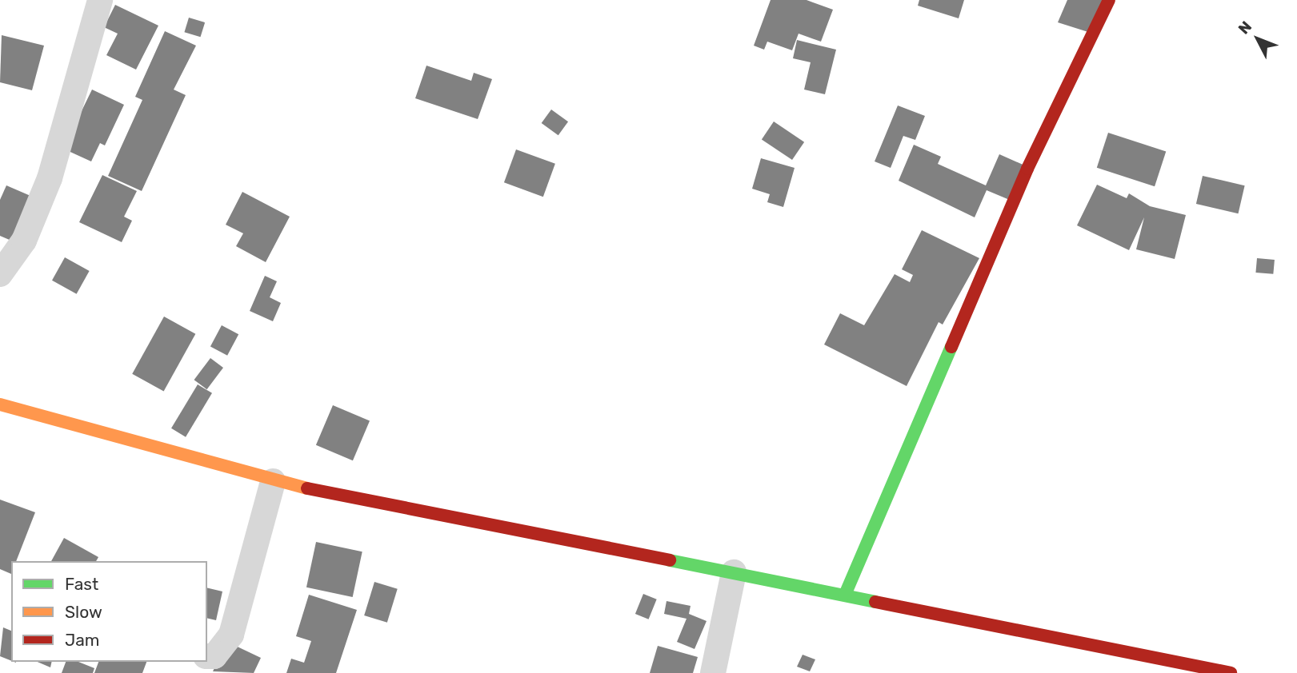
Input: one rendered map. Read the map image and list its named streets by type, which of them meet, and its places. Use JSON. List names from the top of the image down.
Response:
{
  "legend": ["Fast", "Slow", "Jam"],
  "north": "top left"
}
